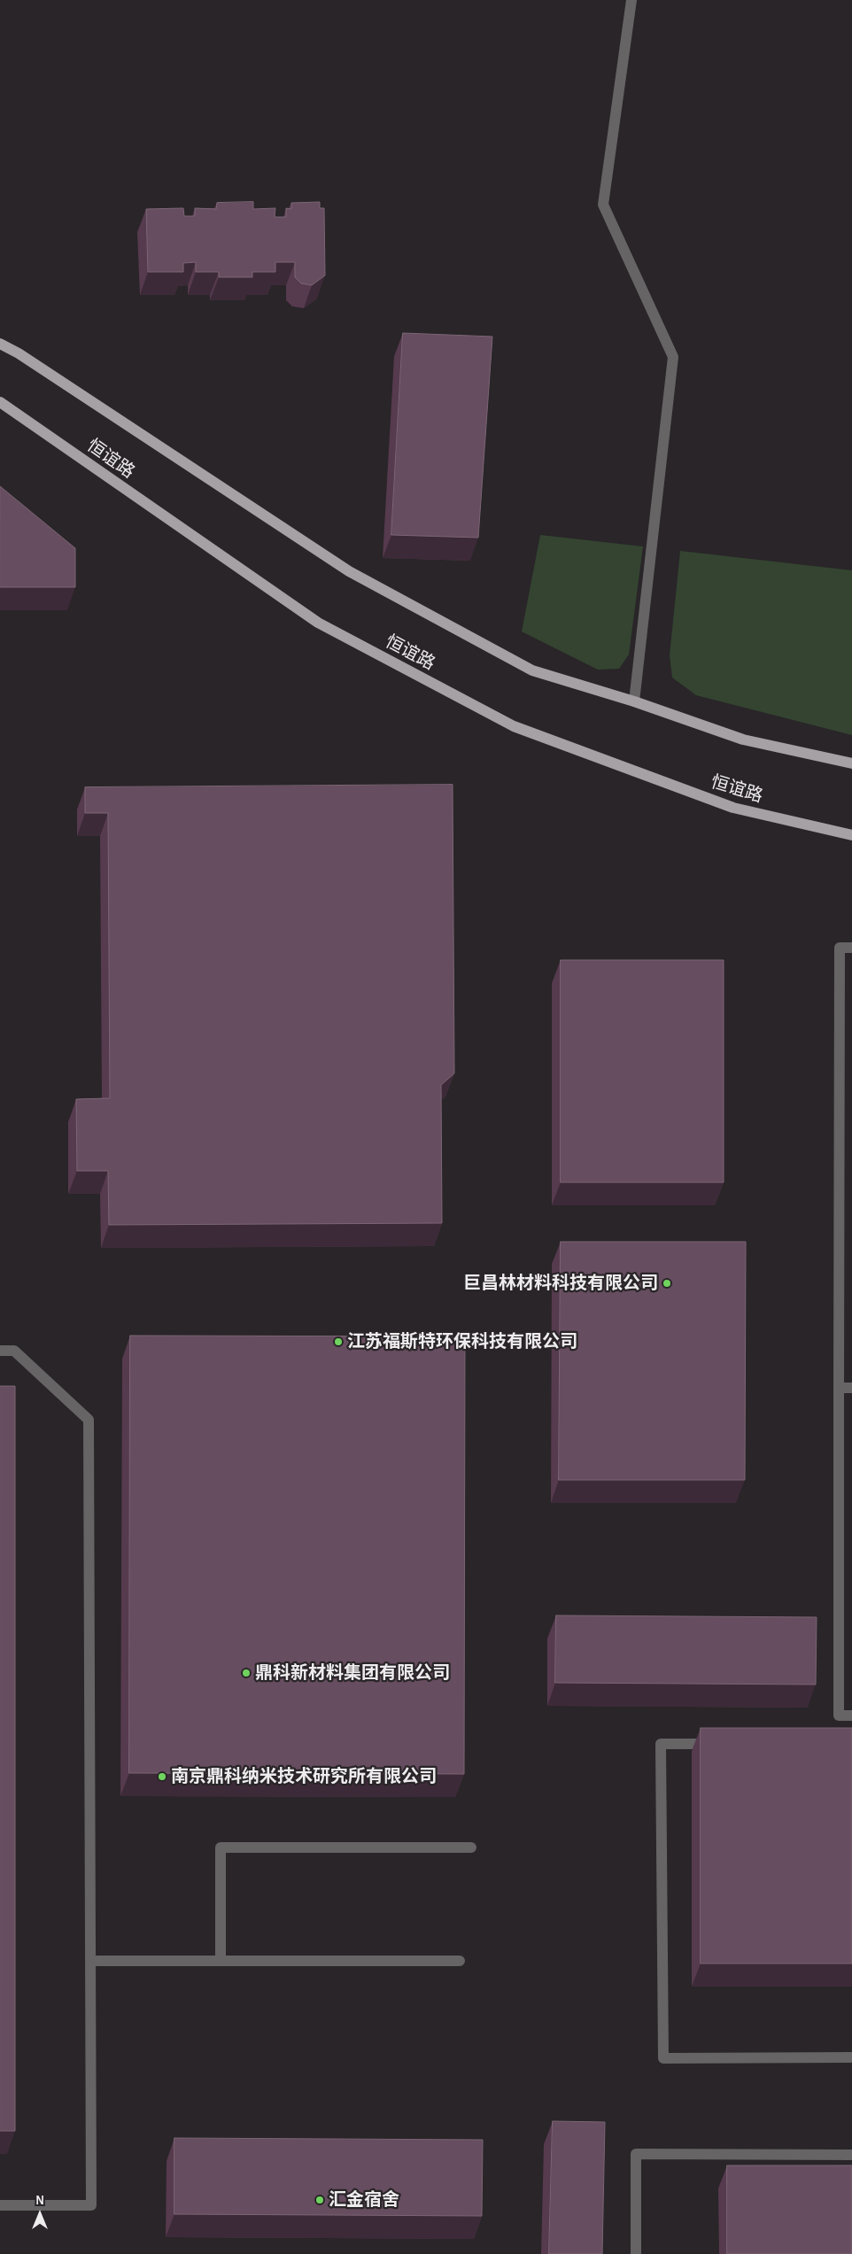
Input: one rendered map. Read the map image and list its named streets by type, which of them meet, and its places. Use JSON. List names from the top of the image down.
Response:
{
  "streets": {
    "main road": ["恒谊路"]
  },
  "places": [
    "巨昌林材料科技有限公司",
    "江苏福斯特环保科技有限公司",
    "鼎科新材料集团有限公司",
    "南京鼎科纳米技术研究所有限公司",
    "汇金宿舍"
  ],
  "north": "top"
}
